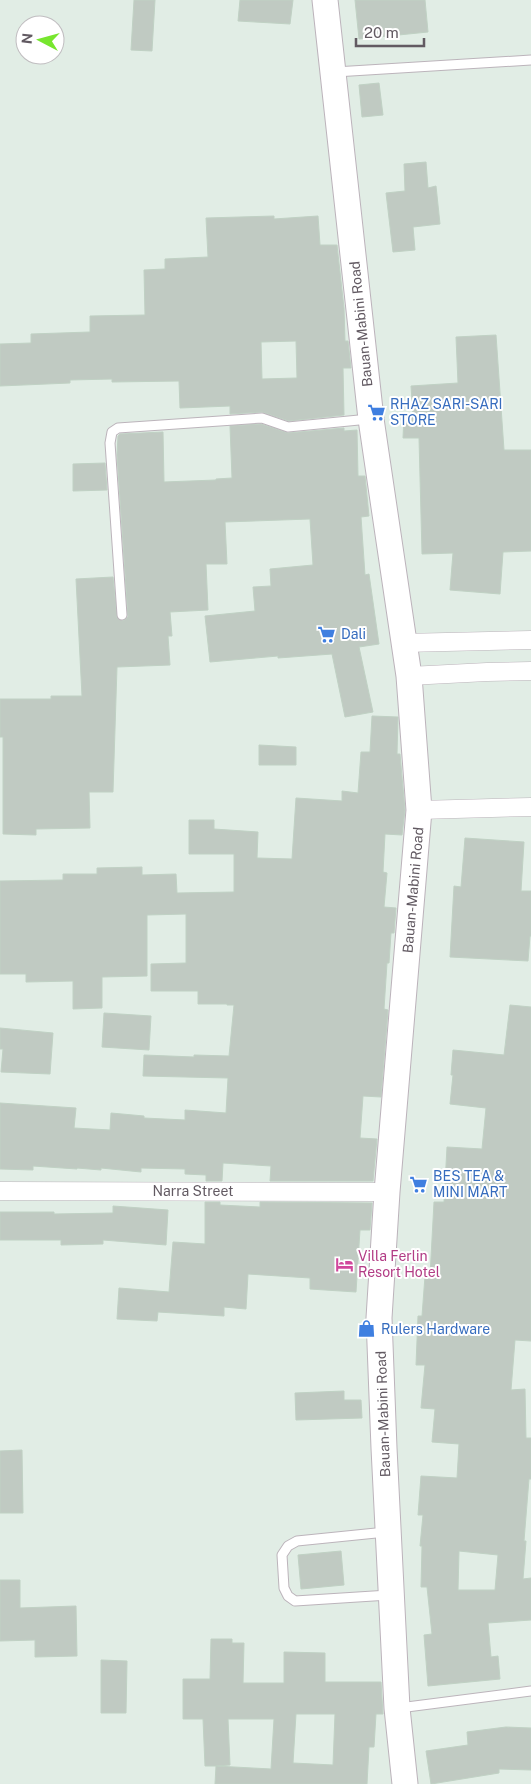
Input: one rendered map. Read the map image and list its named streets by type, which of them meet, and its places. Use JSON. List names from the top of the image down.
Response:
{
  "streets": {
    "main road": ["Bauan-Mabini Road"],
    "street": ["Narra Street"]
  },
  "crossings": [
    ["Bauan-Mabini Road", "Narra Street"]
  ],
  "places": {
    "supermarket": ["RHAZ SARI-SARI STORE", "Dali", "BES TEA & MINI MART"],
    "hotel": ["Villa Ferlin Resort Hotel"],
    "shop": ["Rulers Hardware"]
  },
  "scale_bar": "20 m",
  "north": "left"
}
